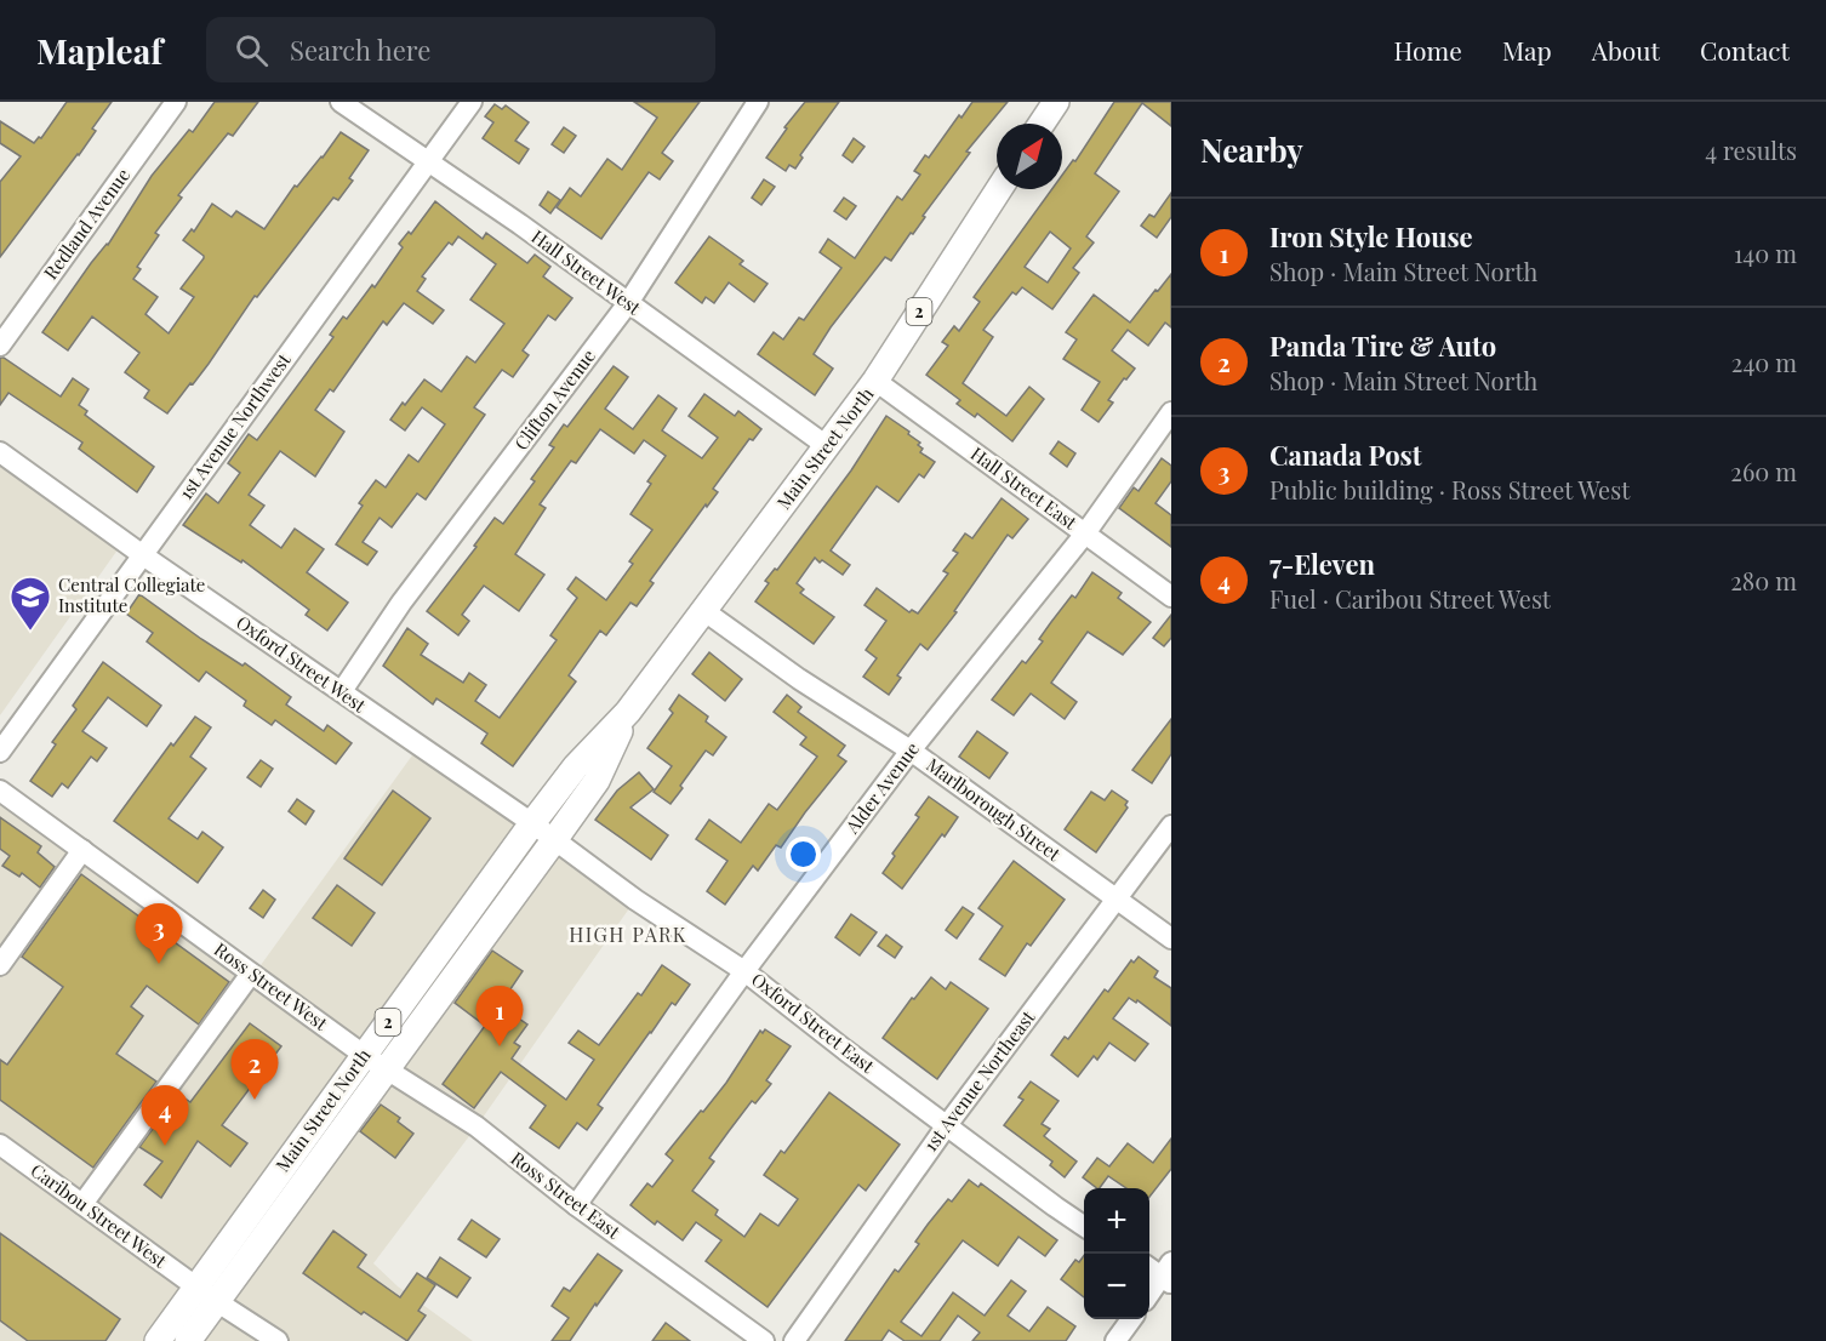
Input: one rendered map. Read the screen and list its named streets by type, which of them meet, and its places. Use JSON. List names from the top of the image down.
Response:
{
  "streets": {
    "main road": ["2", "Main Street North"],
    "street": [
      "Redland Avenue",
      "Hall Street West",
      "Clifton Avenue",
      "1st Avenue Northwest",
      "Hall Street East",
      "Oxford Street West",
      "Alder Avenue",
      "Marlborough Street",
      "Ross Street West",
      "Oxford Street East",
      "1st Avenue Northeast",
      "Ross Street East",
      "Caribou Street West"
    ]
  },
  "crossings": [
    ["Hall Street West", "Clifton Avenue"],
    ["Hall Street West", "1st Avenue Northwest"],
    ["Hall Street West", "Main Street North"],
    ["Clifton Avenue", "Oxford Street West"],
    ["1st Avenue Northwest", "Oxford Street West"],
    ["Main Street North", "Hall Street East"],
    ["Main Street North", "Oxford Street West"],
    ["Main Street North", "Marlborough Street"],
    ["Main Street North", "Ross Street West"],
    ["Main Street North", "Oxford Street East"],
    ["Main Street North", "Ross Street East"],
    ["Main Street North", "Caribou Street West"],
    ["Hall Street East", "Alder Avenue"],
    ["Oxford Street West", "Oxford Street East"],
    ["Alder Avenue", "Marlborough Street"],
    ["Alder Avenue", "Oxford Street East"],
    ["Alder Avenue", "Ross Street East"],
    ["Marlborough Street", "1st Avenue Northeast"],
    ["Ross Street West", "Ross Street East"],
    ["Oxford Street East", "1st Avenue Northeast"]
  ],
  "districts": ["HIGH PARK"],
  "places": {
    "school or university": ["Central Collegiate Institute"]
  },
  "north": "top right",
  "page": {
    "header": "Mapleaf",
    "search": "Search here",
    "nav": [
      "Home",
      "Map",
      "About",
      "Contact"
    ],
    "heading": ["Nearby", "4 results"],
    "list": [
      {
        "mark": "1",
        "name": "Iron Style House",
        "note": "Shop · Main Street North",
        "value": "140 m"
      },
      {
        "mark": "2",
        "name": "Panda Tire & Auto",
        "note": "Shop · Main Street North",
        "value": "240 m"
      },
      {
        "mark": "3",
        "name": "Canada Post",
        "note": "Public building · Ross Street West",
        "value": "260 m"
      },
      {
        "mark": "4",
        "name": "7-Eleven",
        "note": "Fuel · Caribou Street West",
        "value": "280 m"
      }
    ],
    "pins": [
      "3",
      "1",
      "2",
      "4"
    ],
    "map_buttons": ["+", "−"]
  }
}
